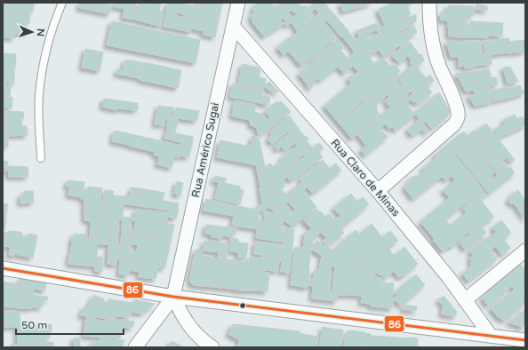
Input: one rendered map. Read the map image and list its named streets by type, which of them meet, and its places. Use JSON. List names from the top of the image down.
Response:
{
  "streets": {
    "street": ["Rua Américo Sugai", "Rua Claro de Minas"]
  },
  "crossings": [
    ["Rua Américo Sugai", "Rua Claro de Minas"]
  ],
  "lines": ["transit line 86"],
  "scale_bar": "50 m",
  "north": "right"
}
